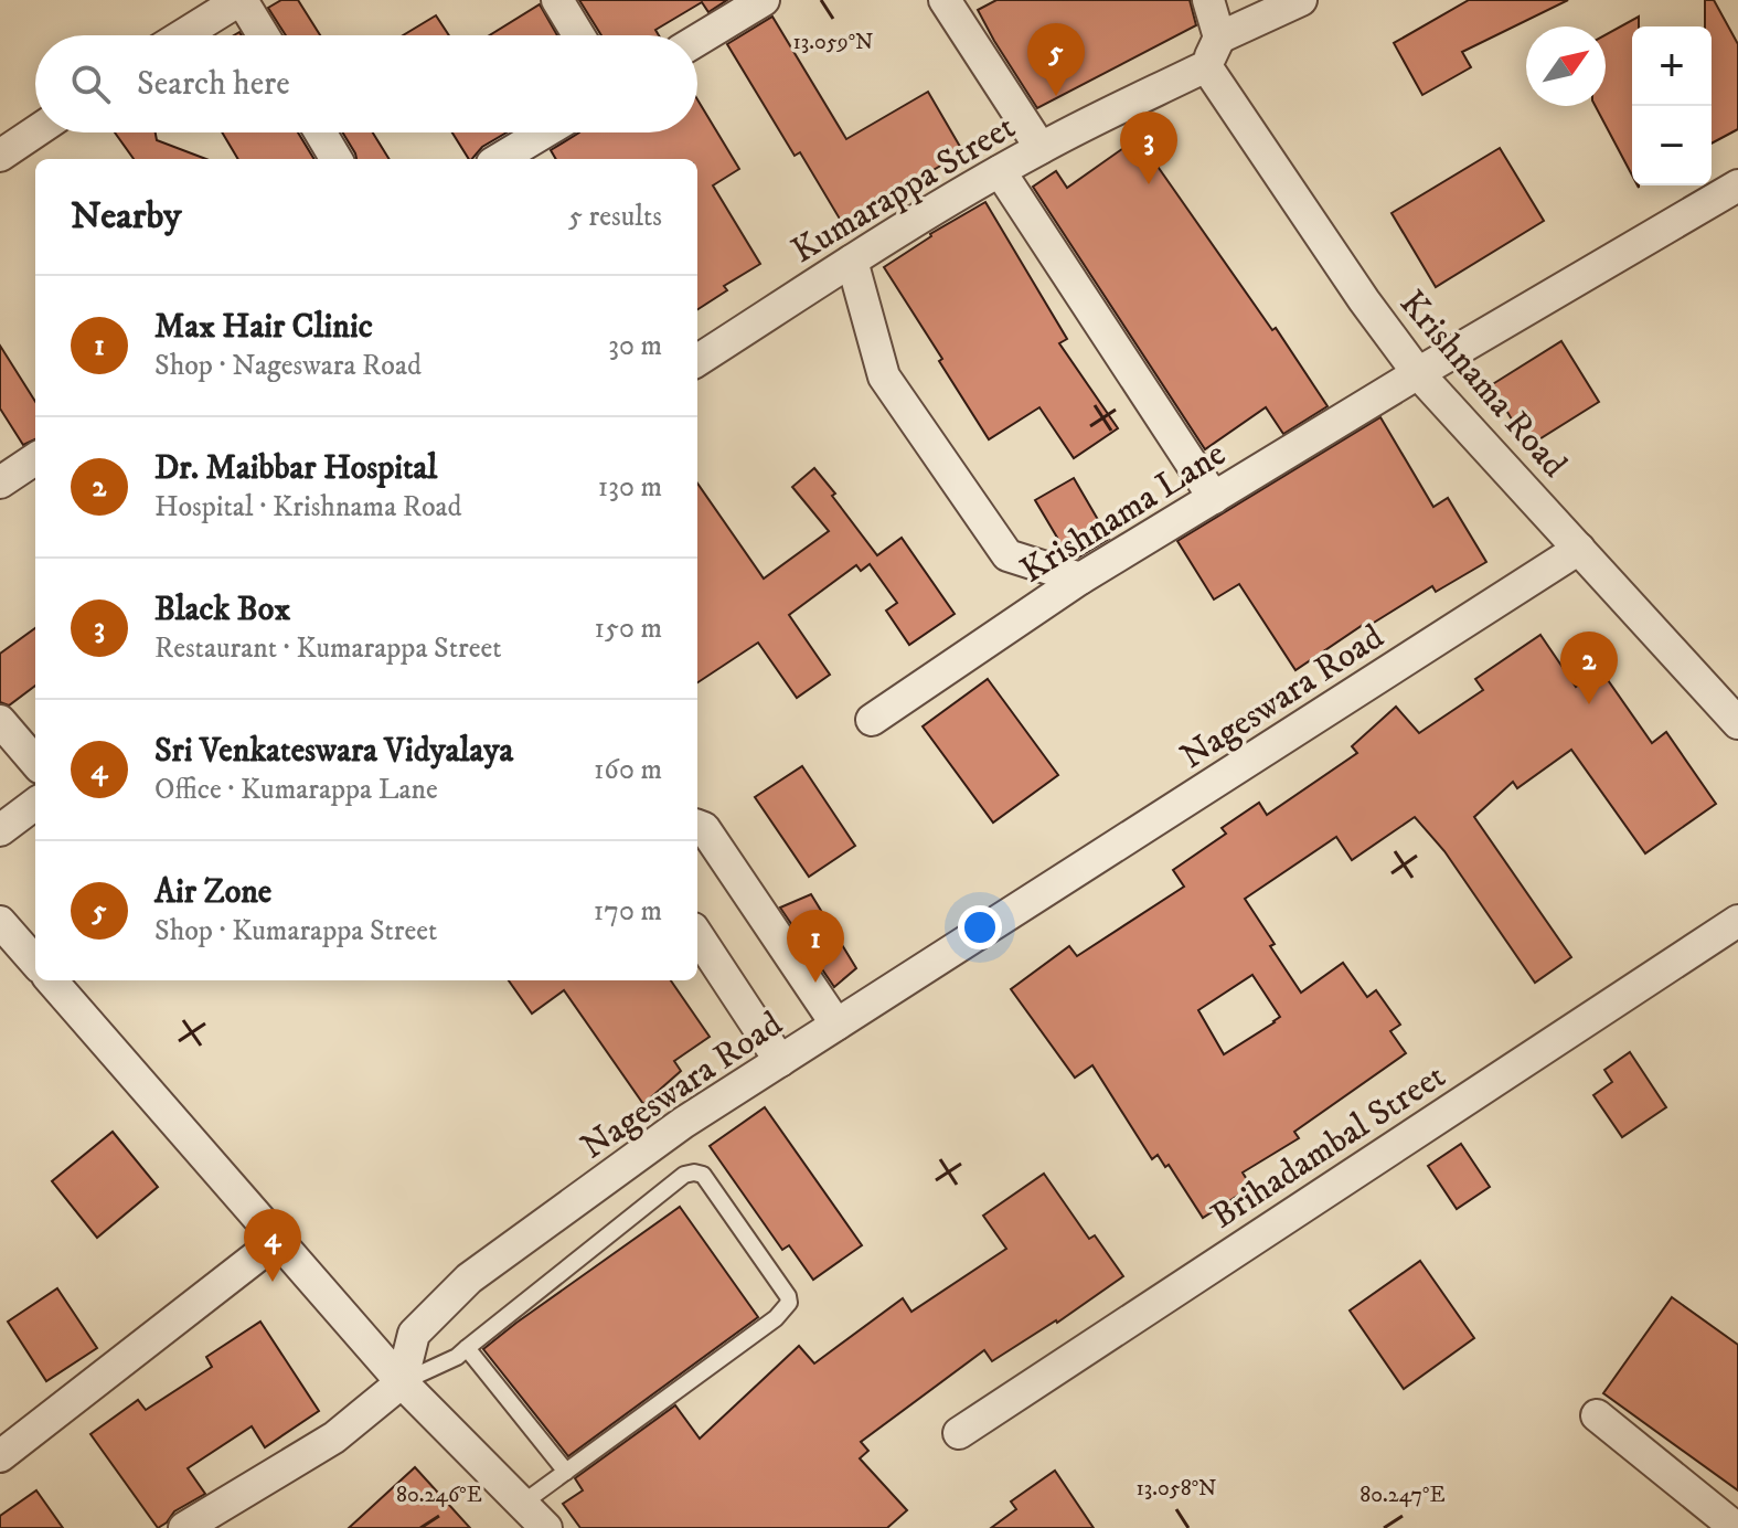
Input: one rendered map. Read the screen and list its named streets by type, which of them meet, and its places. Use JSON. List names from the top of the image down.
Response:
{
  "streets": {
    "street": [
      "Kumarappa Street",
      "Krishnama Road",
      "Krishnama Lane",
      "Nageswara Road",
      "Brihadambal Street"
    ]
  },
  "crossings": [
    ["Kumarappa Street", "Krishnama Road"],
    ["Krishnama Road", "Krishnama Lane"],
    ["Krishnama Road", "Nageswara Road"]
  ],
  "north": "top right",
  "page": {
    "pins": [
      "5",
      "3",
      "2",
      "1",
      "4"
    ],
    "map_buttons": ["+", "−"],
    "search": "Search here",
    "heading": ["Nearby", "5 results"],
    "list": [
      {
        "mark": "1",
        "name": "Max Hair Clinic",
        "note": "Shop · Nageswara Road",
        "value": "30 m"
      },
      {
        "mark": "2",
        "name": "Dr. Maibbar Hospital",
        "note": "Hospital · Krishnama Road",
        "value": "130 m"
      },
      {
        "mark": "3",
        "name": "Black Box",
        "note": "Restaurant · Kumarappa Street",
        "value": "150 m"
      },
      {
        "mark": "4",
        "name": "Sri Venkateswara Vidyalaya",
        "note": "Office · Kumarappa Lane",
        "value": "160 m"
      },
      {
        "mark": "5",
        "name": "Air Zone",
        "note": "Shop · Kumarappa Street",
        "value": "170 m"
      }
    ]
  },
  "coordinates": [
    "13.059°N",
    "13.058°N",
    "80.246°E",
    "80.247°E"
  ]
}
